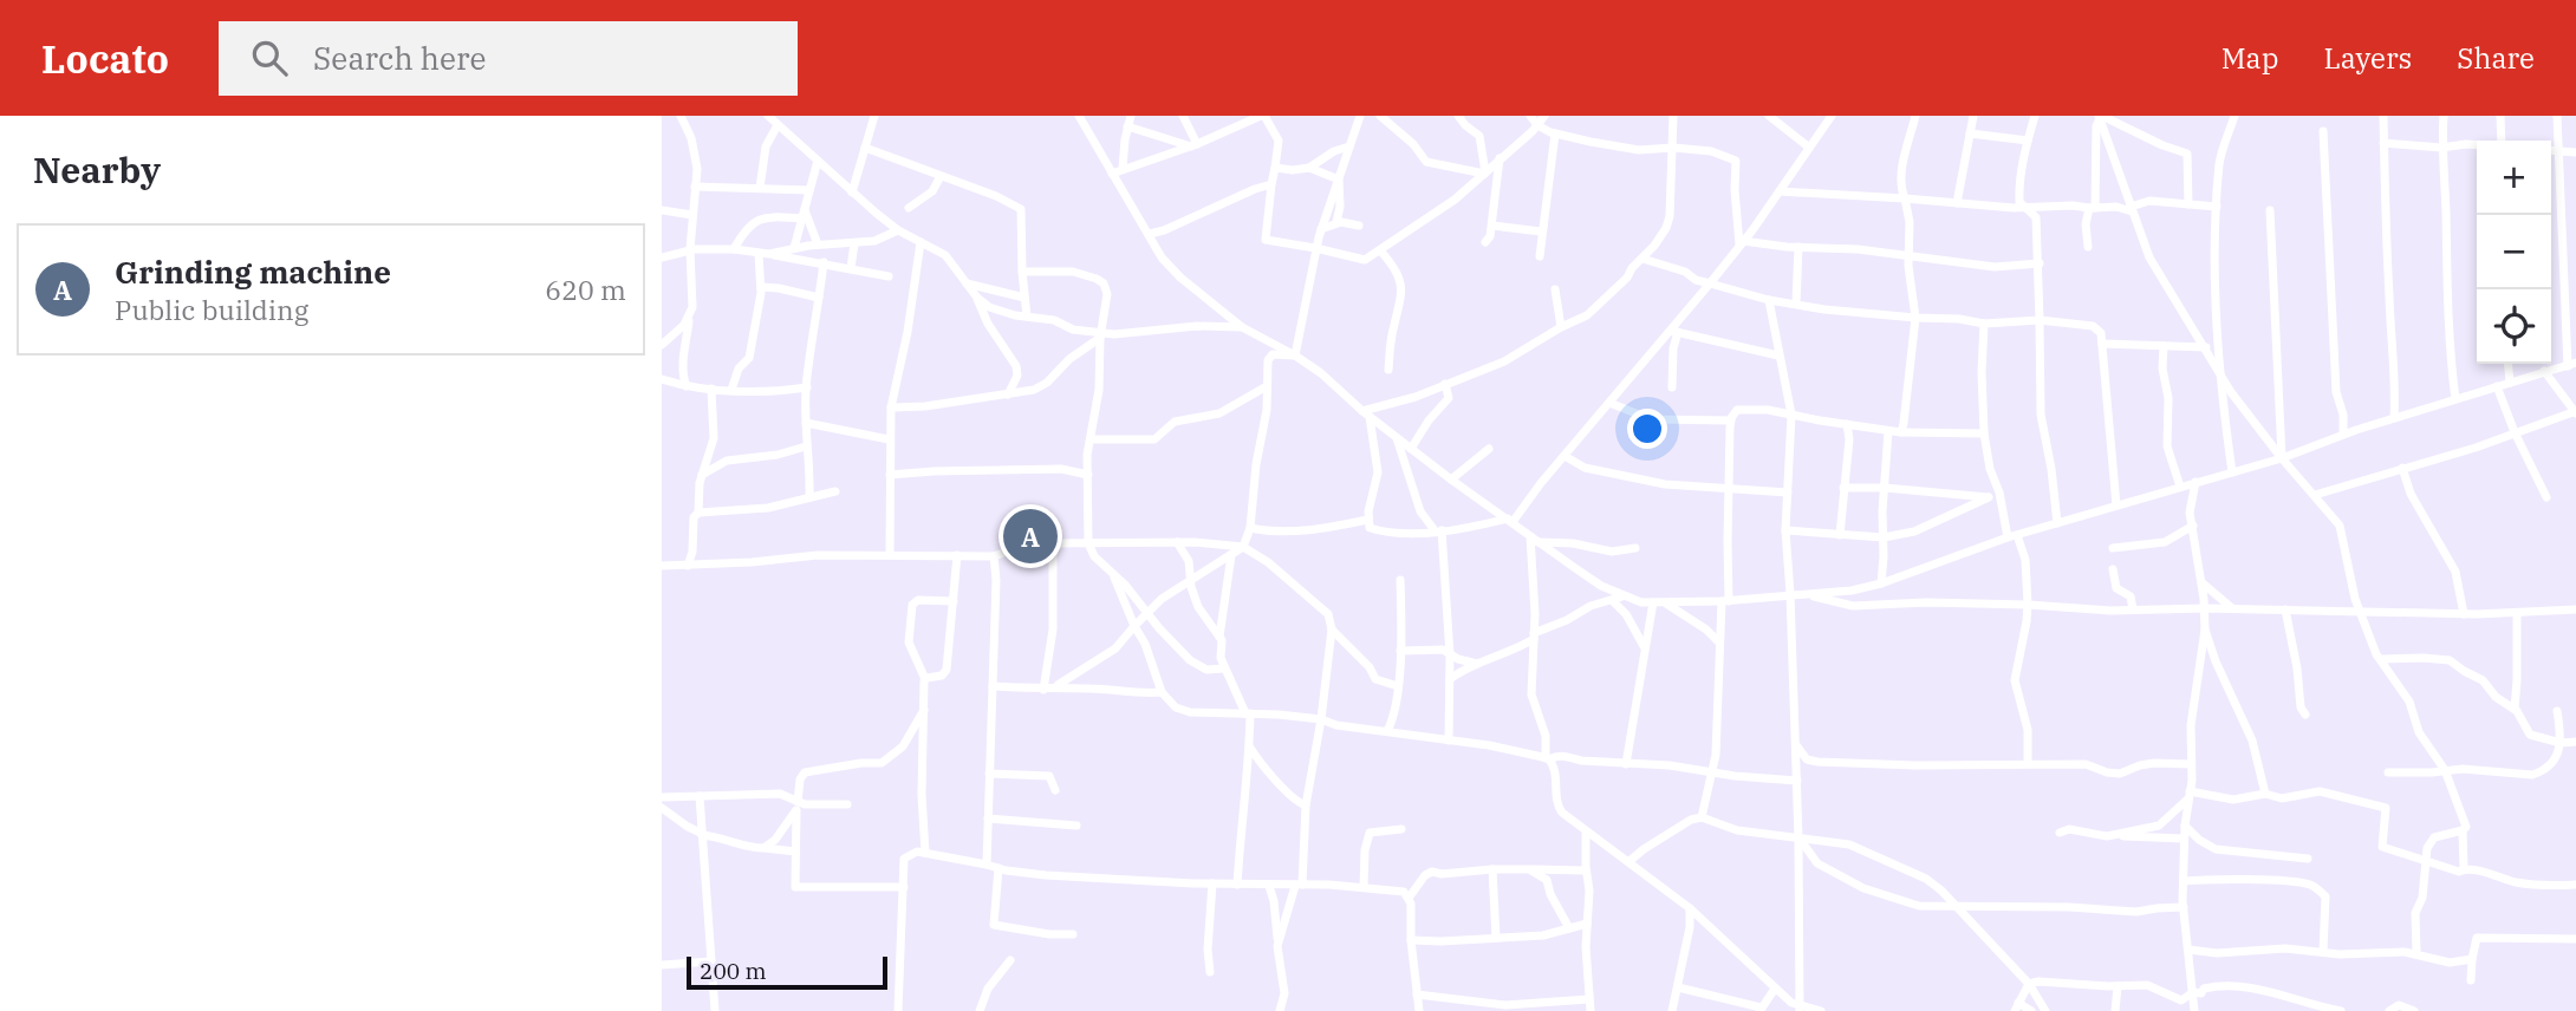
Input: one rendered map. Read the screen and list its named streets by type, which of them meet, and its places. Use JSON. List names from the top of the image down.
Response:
{
  "scale_bar": "200 m",
  "page": {
    "header": "Locato",
    "search": "Search here",
    "nav": ["Map", "Layers", "Share"],
    "heading": "Nearby",
    "map_buttons": ["+", "−"],
    "list": [
      {
        "mark": "A",
        "name": "Grinding machine",
        "note": "Public building",
        "value": "620 m"
      }
    ],
    "pins": "A",
    "scale": "200 m"
  }
}
